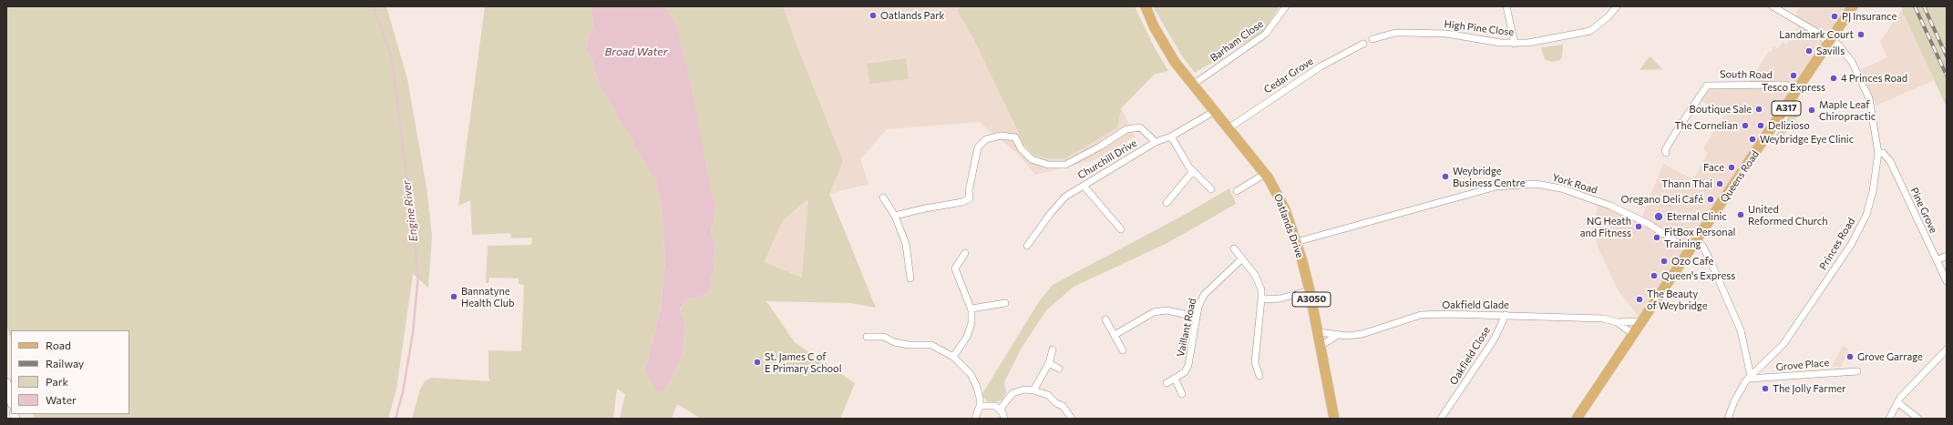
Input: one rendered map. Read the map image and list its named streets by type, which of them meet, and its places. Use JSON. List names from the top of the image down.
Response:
{
  "streets": {
    "main road": [
      "A317",
      "Queens Road",
      "Oatlands Drive",
      "A3050"
    ],
    "street": [
      "High Pine Close",
      "Barham Close",
      "South Road",
      "Cedar Grove",
      "Churchill Drive",
      "York Road",
      "Pine Grove",
      "Princes Road",
      "Oakfield Glade",
      "Vaillant Road",
      "Oakfield Close",
      "Grove Place"
    ]
  },
  "crossings": [
    ["Barham Close", "Oatlands Drive"],
    ["South Road", "Queens Road"],
    ["Cedar Grove", "Oatlands Drive"],
    ["Churchill Drive", "Oatlands Drive"],
    ["Queens Road", "York Road"],
    ["Queens Road", "Princes Road"],
    ["Queens Road", "Oakfield Glade"],
    ["York Road", "Oatlands Drive"],
    ["Pine Grove", "Princes Road"],
    ["Oatlands Drive", "Oakfield Glade"],
    ["Princes Road", "Grove Place"],
    ["Oakfield Glade", "Oakfield Close"]
  ],
  "water": ["Broad Water", "Engine River"],
  "places": [
    "Oatlands Park",
    "PJ Insurance",
    "Landmark Court",
    "Savills",
    "Tesco Express",
    "4 Princes Road",
    "Boutique Sale",
    "Maple Leaf Chiropractic",
    "The Cornelian",
    "Delizioso",
    "Weybridge Eye Clinic",
    "Face",
    "Weybridge Business Centre",
    "Thann Thai",
    "Oregano Deli Café",
    "United Reformed Church",
    "Eternal Clinic",
    "NG Heath and Fitness",
    "FitBox Personal Training",
    "Ozo Cafe",
    "Queen's Express",
    "Bannatyne Health Club",
    "The Beauty of Weybridge",
    "Grove Garrage",
    "St. James C of E Primary School",
    "The Jolly Farmer"
  ],
  "legend": [
    "Road",
    "Railway",
    "Park",
    "Water"
  ]
}
